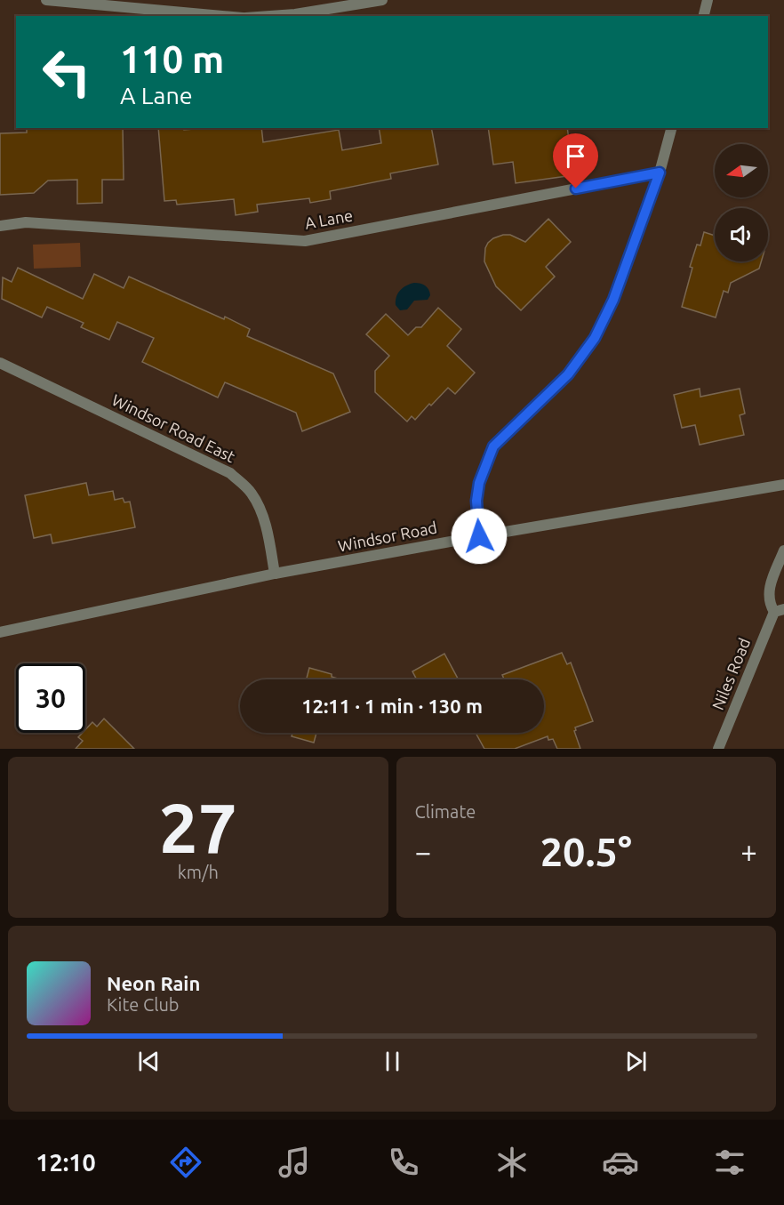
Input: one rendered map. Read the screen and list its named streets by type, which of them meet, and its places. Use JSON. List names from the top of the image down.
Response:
{
  "streets": {
    "street": [
      "A Lane",
      "Windsor Road East",
      "Windsor Road",
      "Niles Road"
    ]
  },
  "crossings": [
    ["Windsor Road East", "Windsor Road"]
  ],
  "north": "left",
  "page": {
    "turn": ["110 m", "A Lane"],
    "limit": "30",
    "trip": "12:11 · 1 min · 130 m",
    "tile": [
      ["27", "km/h"],
      "Climate"
    ],
    "heat": ["−", "20.5°", "+"],
    "song": ["Neon Rain", "Kite Club"],
    "tabs": "12:10"
  }
}
